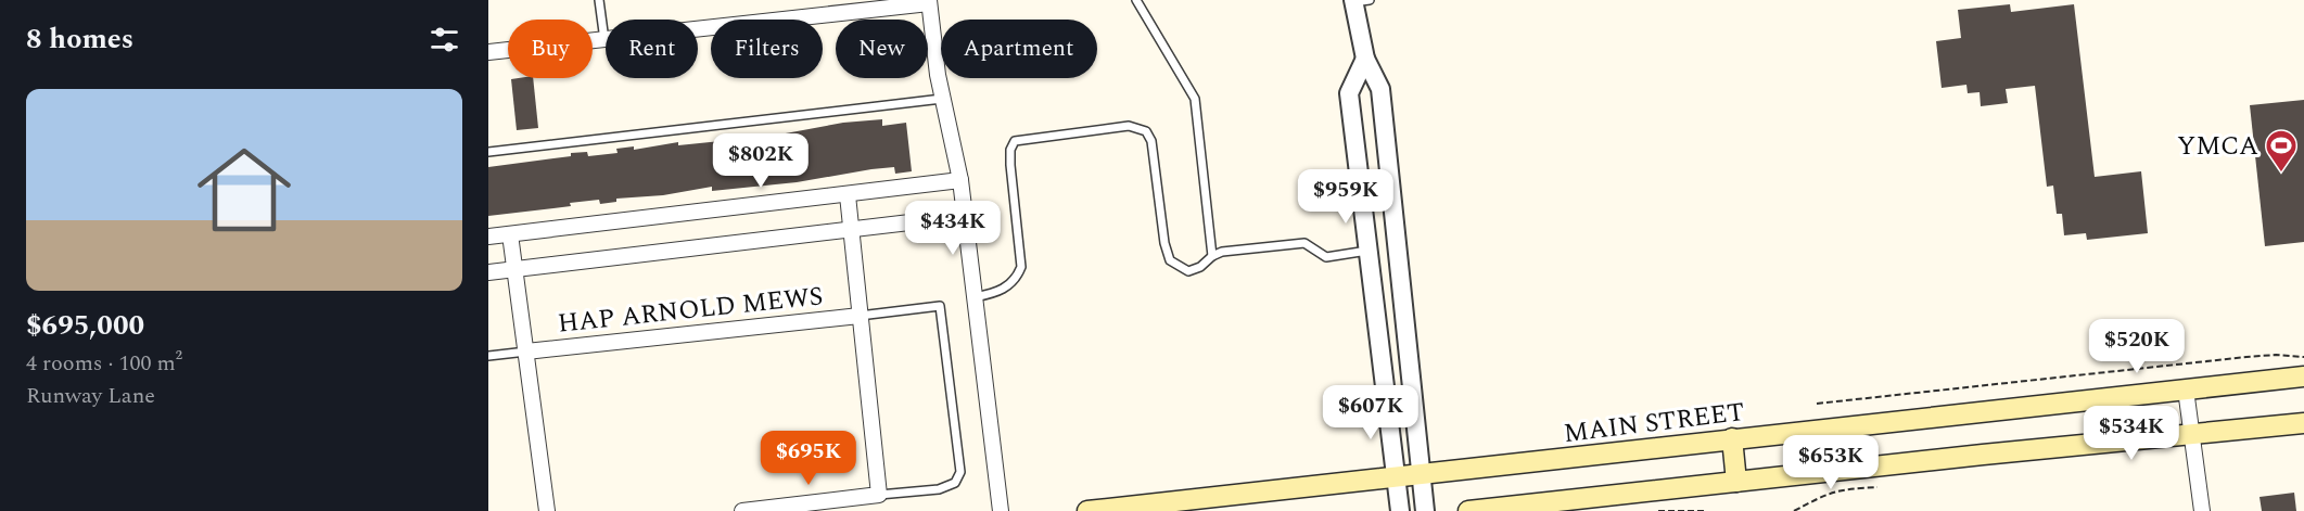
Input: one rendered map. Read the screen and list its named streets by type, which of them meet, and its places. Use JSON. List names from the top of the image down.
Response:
{
  "streets": {
    "main road": ["MAIN STREET"],
    "street": ["HAP ARNOLD MEWS"]
  },
  "places": {
    "sports": ["YMCA"]
  },
  "page": {
    "heading": "8 homes",
    "chip": [
      "Buy",
      "Rent",
      "Filters",
      "New",
      "Apartment"
    ],
    "list": [
      {
        "name": "$695,000",
        "note": "4 rooms · 100 m² · Runway Lane"
      }
    ],
    "price": [
      "$802K",
      "$959K",
      "$434K",
      "$520K",
      "$607K",
      "$534K",
      "$695K",
      "$653K"
    ]
  }
}
